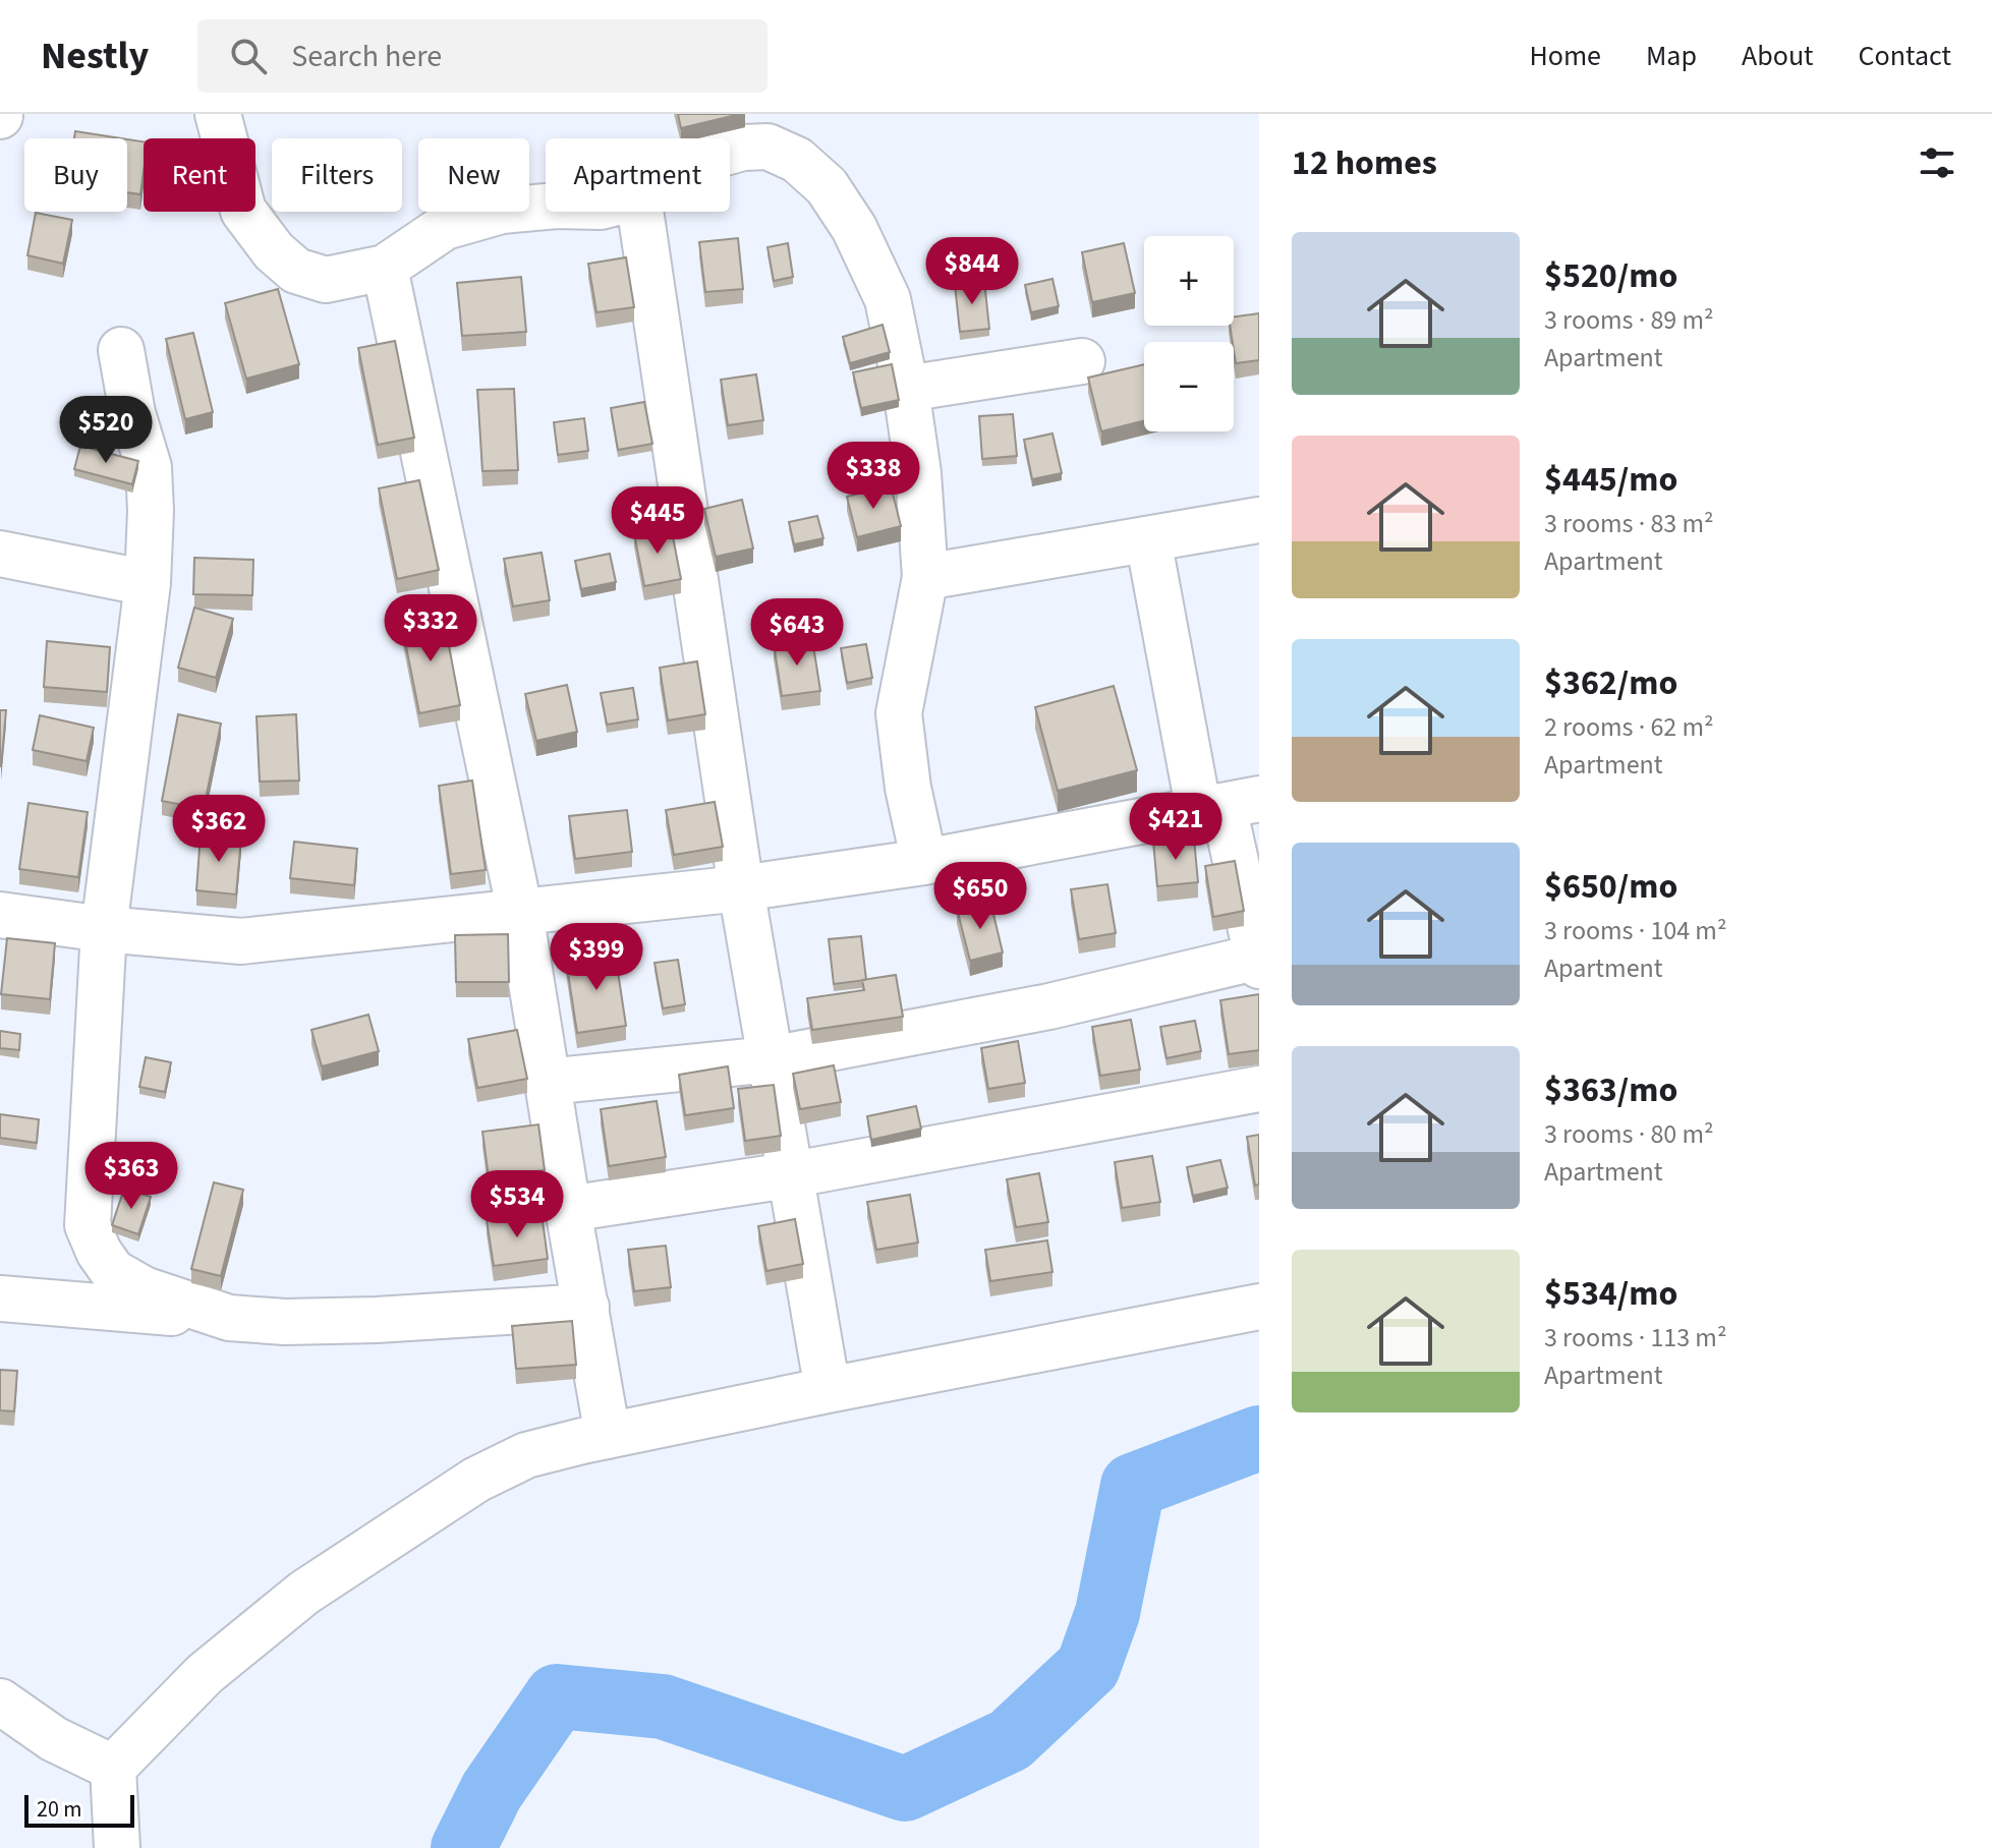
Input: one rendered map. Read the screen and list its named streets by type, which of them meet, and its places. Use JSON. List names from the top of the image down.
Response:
{
  "scale_bar": "20 m",
  "page": {
    "header": "Nestly",
    "search": "Search here",
    "nav": [
      "Home",
      "Map",
      "About",
      "Contact"
    ],
    "heading": "12 homes",
    "chip": [
      "Buy",
      "Rent",
      "Filters",
      "New",
      "Apartment"
    ],
    "list": [
      {
        "name": "$520/mo",
        "note": "3 rooms · 89 m² · Apartment"
      },
      {
        "name": "$445/mo",
        "note": "3 rooms · 83 m² · Apartment"
      },
      {
        "name": "$362/mo",
        "note": "2 rooms · 62 m² · Apartment"
      },
      {
        "name": "$650/mo",
        "note": "3 rooms · 104 m² · Apartment"
      },
      {
        "name": "$363/mo",
        "note": "3 rooms · 80 m² · Apartment"
      },
      {
        "name": "$534/mo",
        "note": "3 rooms · 113 m² · Apartment"
      }
    ],
    "map_buttons": ["+", "−"],
    "price": [
      "$844",
      "$520",
      "$338",
      "$445",
      "$332",
      "$643",
      "$421",
      "$362",
      "$650",
      "$399",
      "$363",
      "$534"
    ],
    "scale": "20 m"
  }
}
